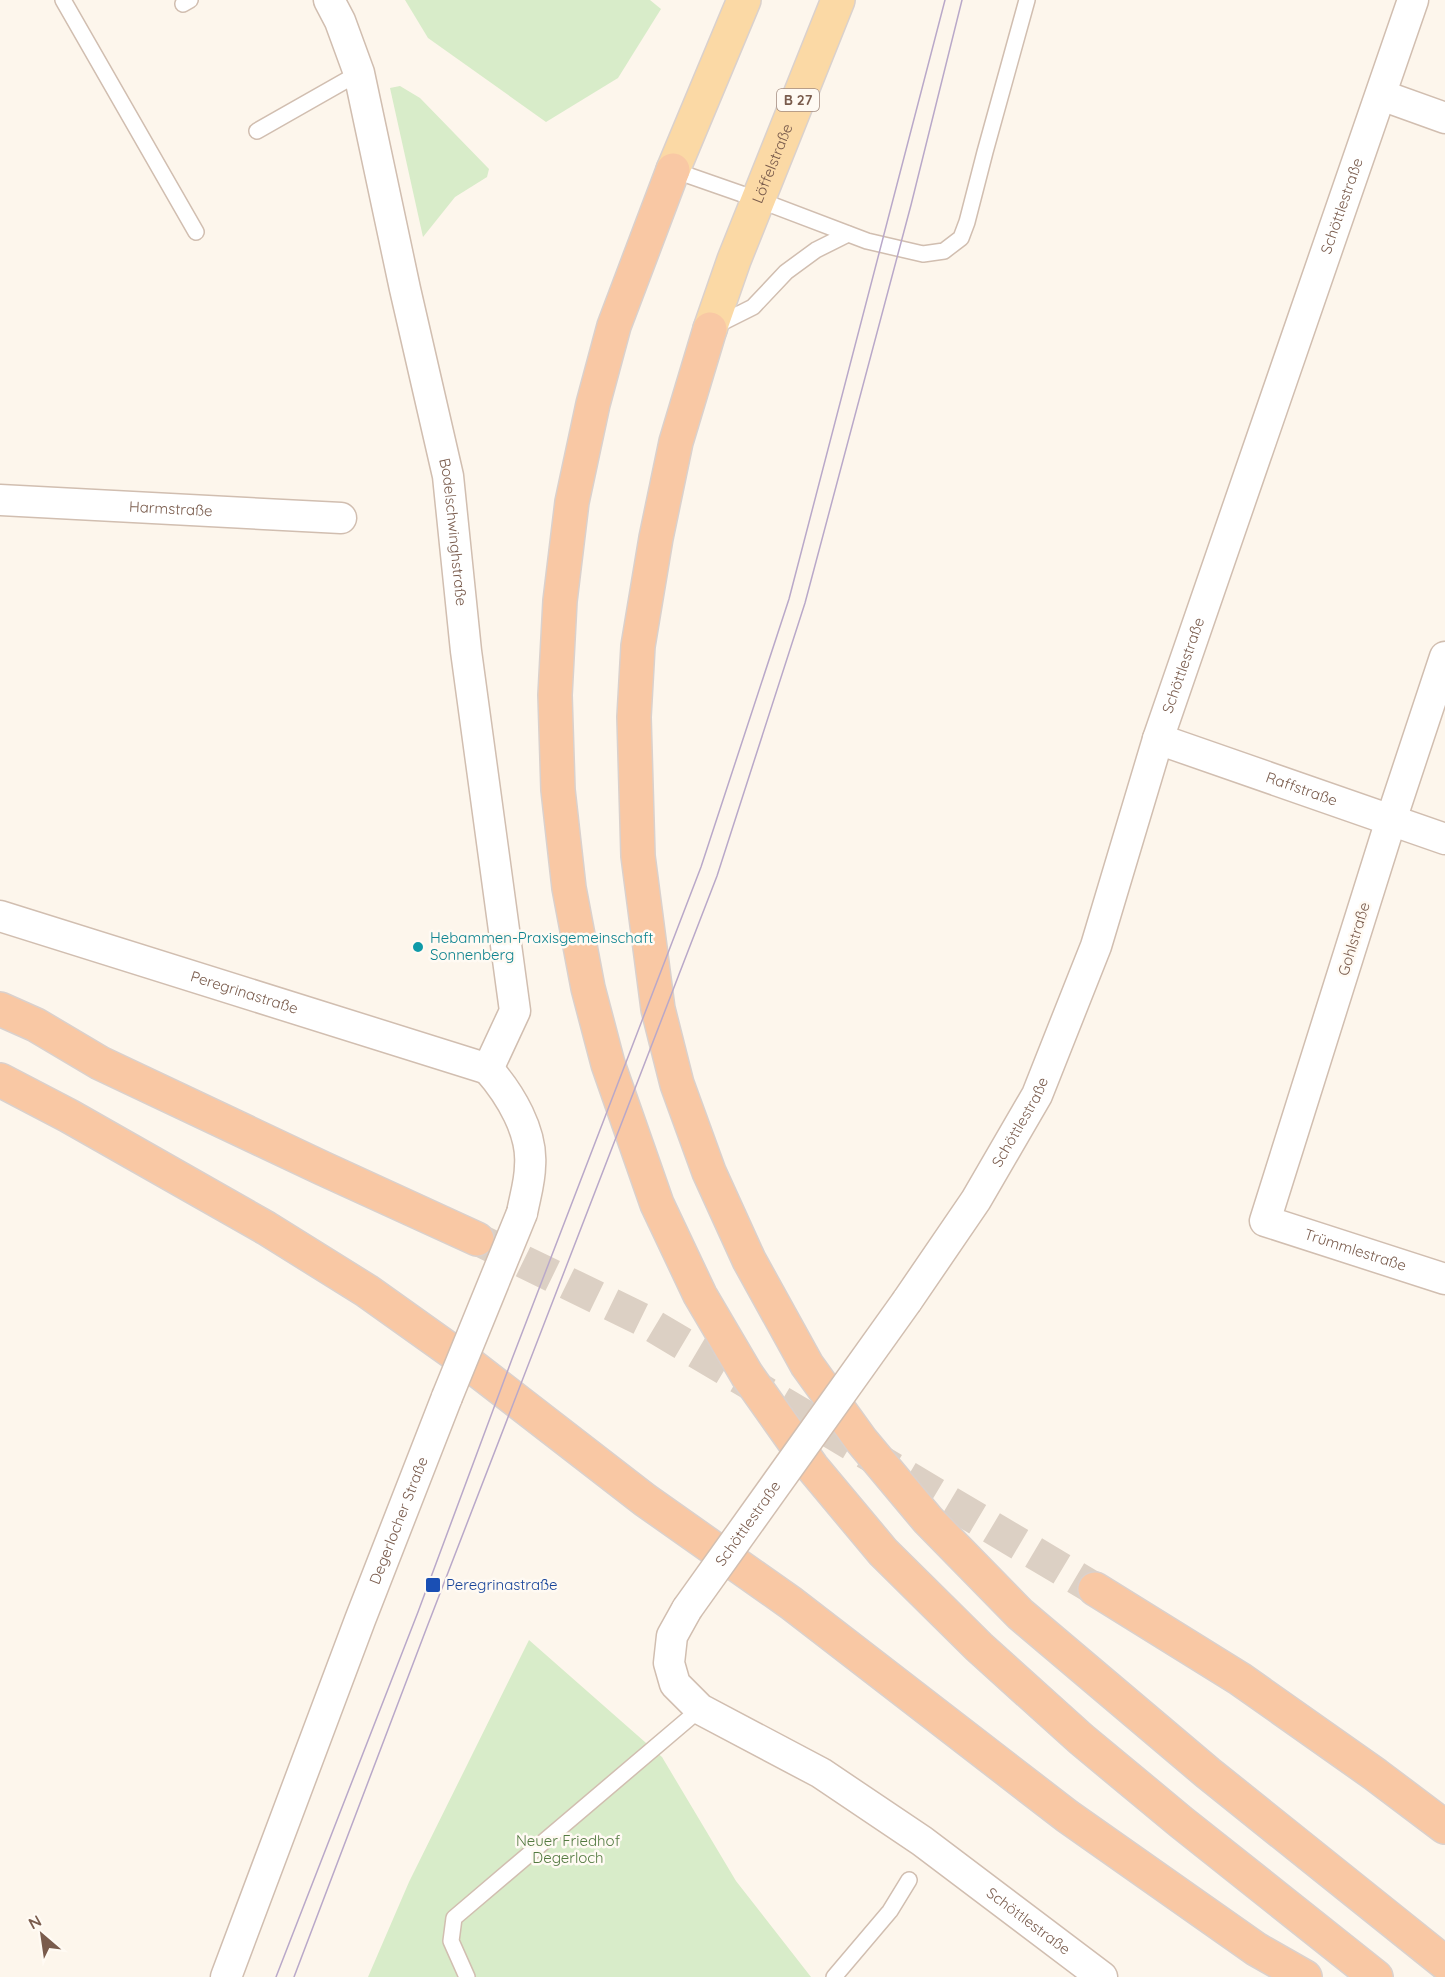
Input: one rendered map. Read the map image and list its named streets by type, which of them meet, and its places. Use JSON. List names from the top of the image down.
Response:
{
  "streets": {
    "main road": ["B 27", "Löffelstraße"],
    "street": [
      "Schöttlestraße",
      "Harmstraße",
      "Bodelschwinghstraße",
      "Raffstraße",
      "Gohlstraße",
      "Peregrinastraße",
      "Trümmlestraße",
      "Degerlocher Straße"
    ]
  },
  "crossings": [
    ["Schöttlestraße", "Raffstraße"],
    ["Bodelschwinghstraße", "Peregrinastraße"],
    ["Bodelschwinghstraße", "Degerlocher Straße"],
    ["Raffstraße", "Gohlstraße"],
    ["Gohlstraße", "Trümmlestraße"],
    ["Peregrinastraße", "Degerlocher Straße"]
  ],
  "parks": ["Neuer Friedhof Degerloch"],
  "places": {
    "other": ["Hebammen-Praxisgemeinschaft Sonnenberg"],
    "transit": ["Peregrinastraße"]
  },
  "north": "top left"
}
